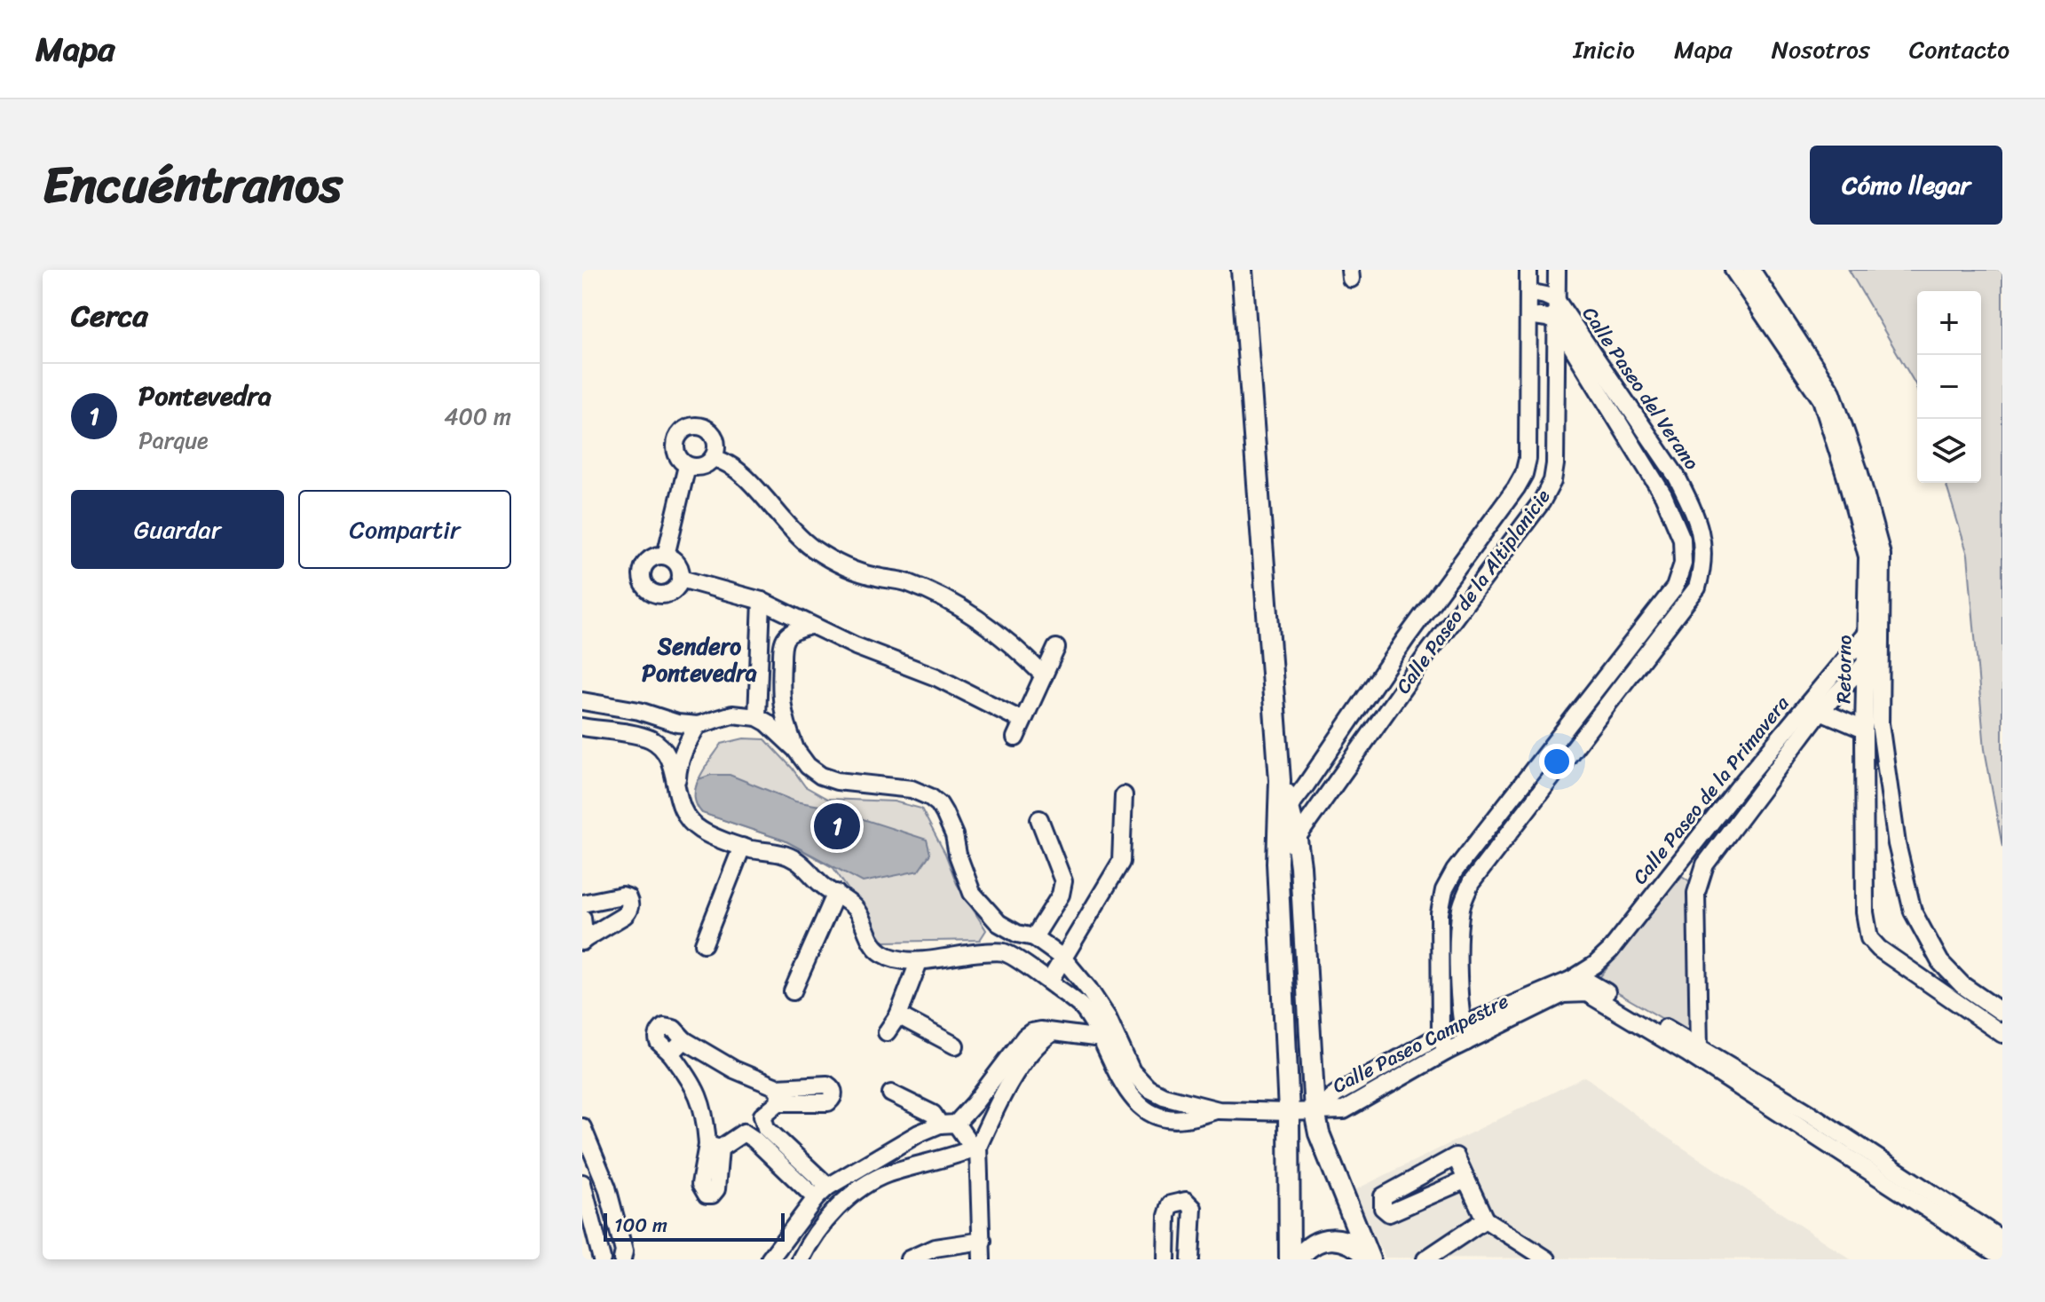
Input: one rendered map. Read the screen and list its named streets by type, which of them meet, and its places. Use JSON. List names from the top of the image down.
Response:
{
  "streets": {
    "street": [
      "Calle Paseo del Verano",
      "Calle Paseo de la Altiplanicie",
      "Retorno",
      "Calle Paseo de la Primavera",
      "Calle Paseo Campestre"
    ]
  },
  "crossings": [
    ["Calle Paseo del Verano", "Calle Paseo de la Altiplanicie"],
    ["Calle Paseo del Verano", "Calle Paseo Campestre"],
    ["Retorno", "Calle Paseo de la Primavera"],
    ["Calle Paseo de la Primavera", "Calle Paseo Campestre"]
  ],
  "districts": ["Sendero Pontevedra"],
  "scale_bar": "100 m",
  "page": {
    "header": "Mapa",
    "nav": [
      "Inicio",
      "Mapa",
      "Nosotros",
      "Contacto"
    ],
    "title": "Encuéntranos",
    "buttons": [
      "Cómo llegar",
      ["Guardar", "Compartir"]
    ],
    "heading": "Cerca",
    "map_buttons": ["+", "−"],
    "list": [
      {
        "mark": "1",
        "name": "Pontevedra",
        "note": "Parque",
        "value": "400 m"
      }
    ],
    "pins": "1",
    "scale": "100 m"
  }
}
